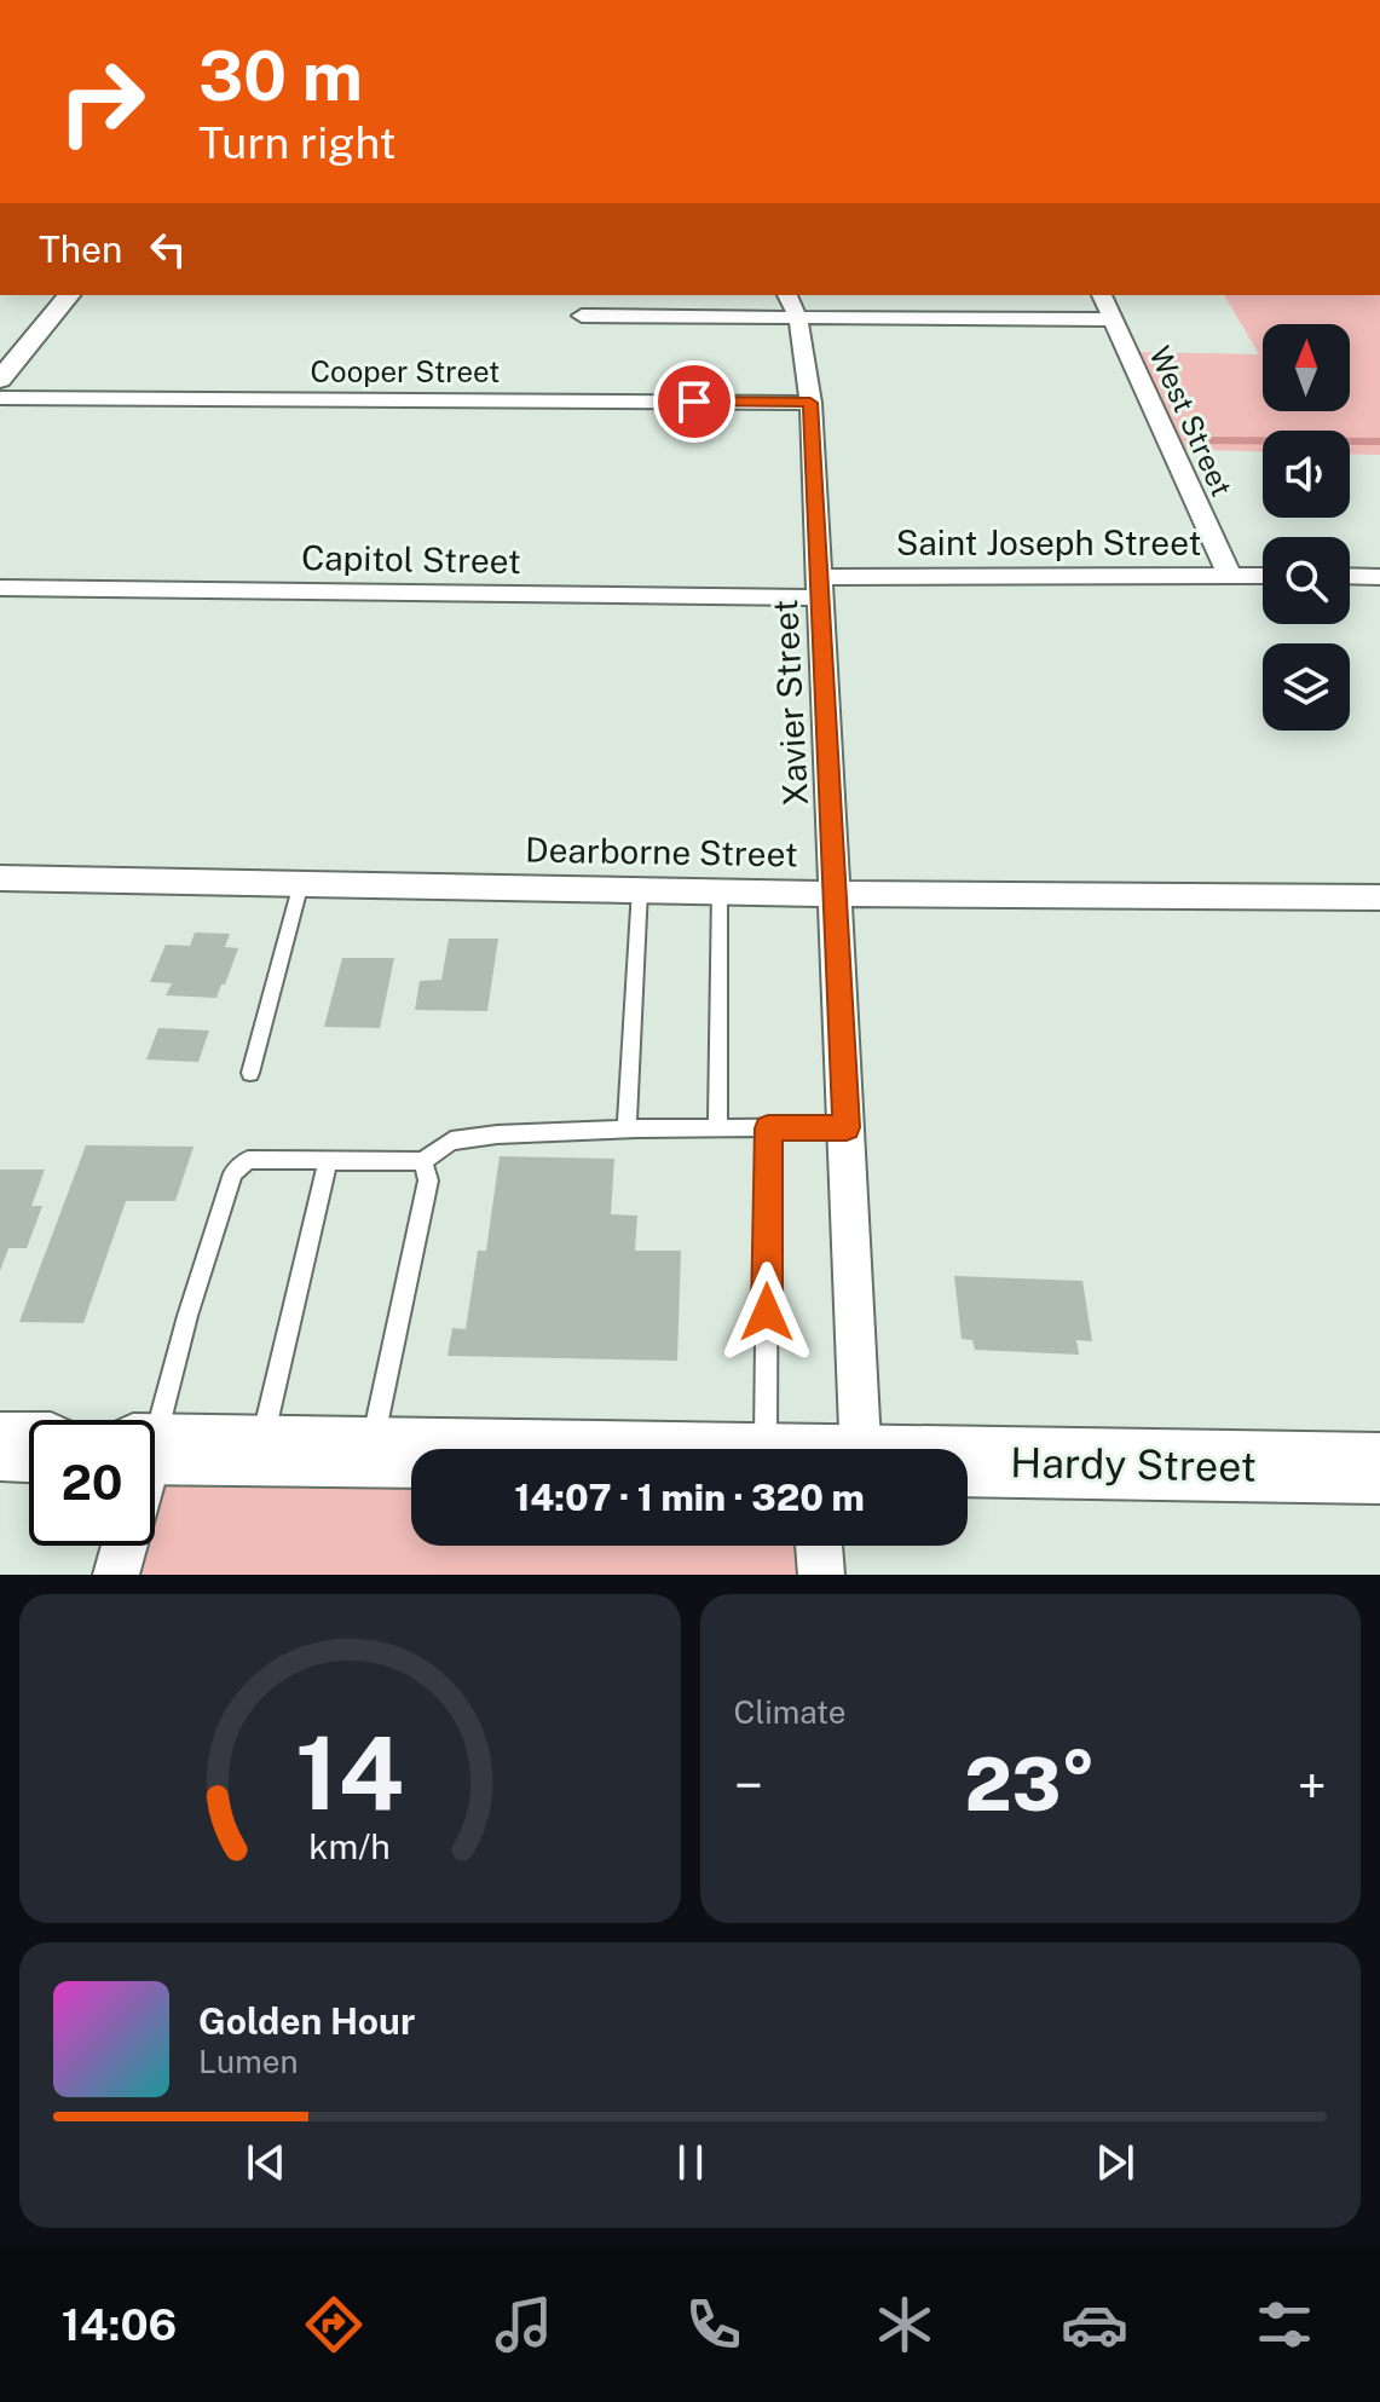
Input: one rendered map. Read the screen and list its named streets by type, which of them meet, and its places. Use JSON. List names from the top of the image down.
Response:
{
  "streets": {
    "main road": ["Hardy Street"],
    "street": [
      "Cooper Street",
      "West Street",
      "Saint Joseph Street",
      "Capitol Street",
      "Xavier Street",
      "Dearborne Street"
    ]
  },
  "crossings": [
    ["Cooper Street", "Xavier Street"],
    ["West Street", "Saint Joseph Street"],
    ["Saint Joseph Street", "Capitol Street"],
    ["Saint Joseph Street", "Xavier Street"],
    ["Capitol Street", "Xavier Street"],
    ["Xavier Street", "Dearborne Street"]
  ],
  "north": "top",
  "page": {
    "turn": ["30 m", "Turn right"],
    "then": "Then",
    "limit": "20",
    "trip": "14:07 · 1 min · 320 m",
    "tile": "Climate",
    "heat": ["−", "23°", "+"],
    "song": ["Golden Hour", "Lumen"],
    "tabs": "14:06",
    "gauge": ["14", "km/h"]
  }
}
